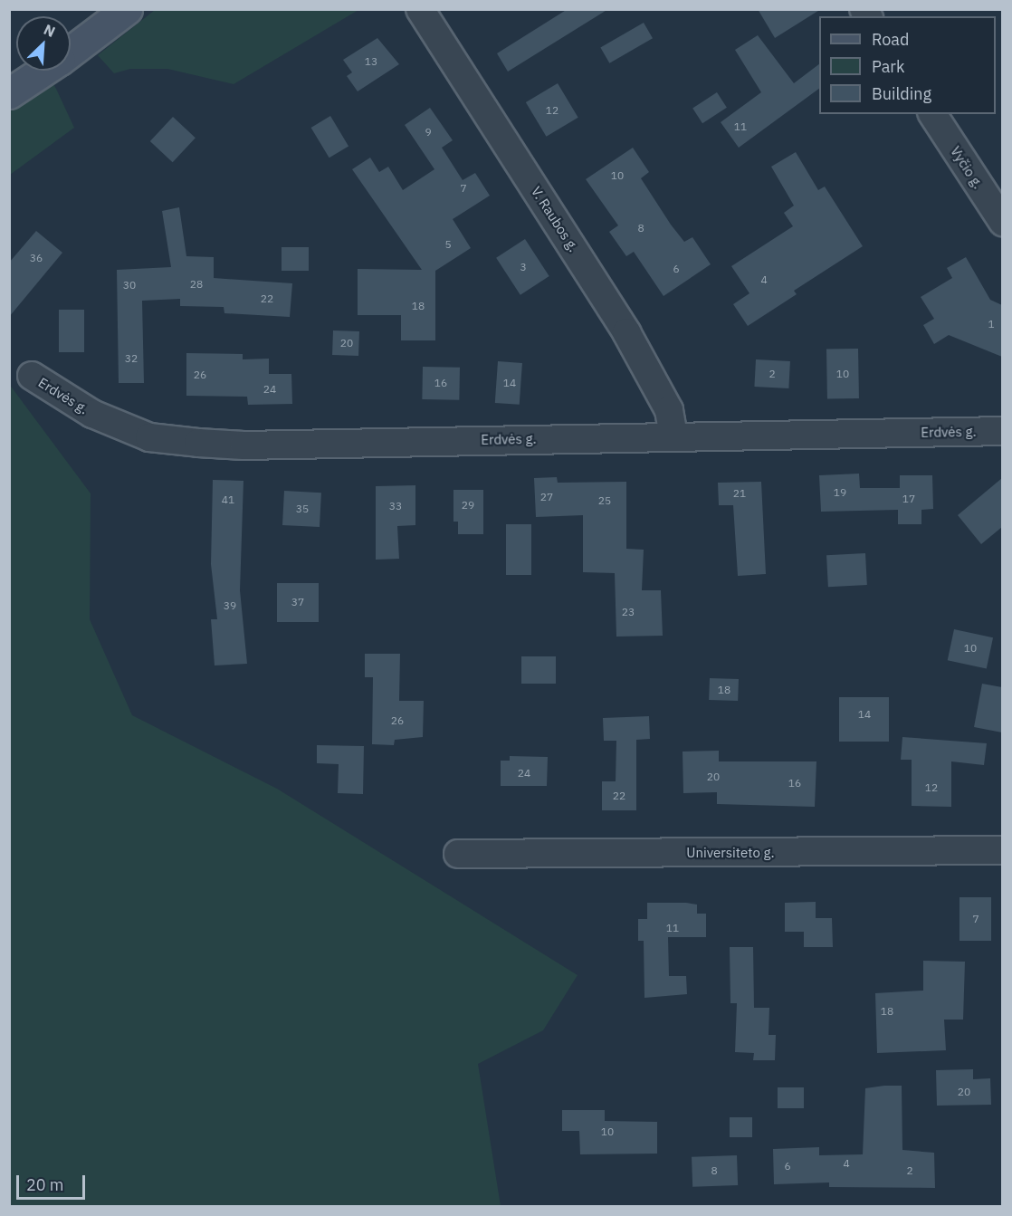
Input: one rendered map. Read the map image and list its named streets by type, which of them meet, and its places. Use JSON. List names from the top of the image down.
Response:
{
  "streets": {
    "street": [
      "Vyčio g.",
      "V. Raubos g.",
      "Erdvės g.",
      "Universiteto g."
    ]
  },
  "crossings": [
    ["V. Raubos g.", "Erdvės g."]
  ],
  "house_numbers": [
    "13",
    "12",
    "11",
    "9",
    "10",
    "7",
    "8",
    "5",
    "36",
    "3",
    "6",
    "4",
    "28",
    "30",
    "22",
    "18",
    "1",
    "20",
    "32",
    "2",
    "10",
    "26",
    "16",
    "14",
    "24",
    "19",
    "21",
    "27",
    "17",
    "41",
    "25",
    "29",
    "33",
    "35",
    "37",
    "39",
    "23",
    "10",
    "18",
    "14",
    "26",
    "24",
    "20",
    "16",
    "12",
    "22",
    "7",
    "11",
    "18",
    "20",
    "10",
    "4",
    "6",
    "8",
    "2"
  ],
  "legend": ["Road", "Park", "Building"],
  "scale_bar": "20 m",
  "north": "top right"
}
